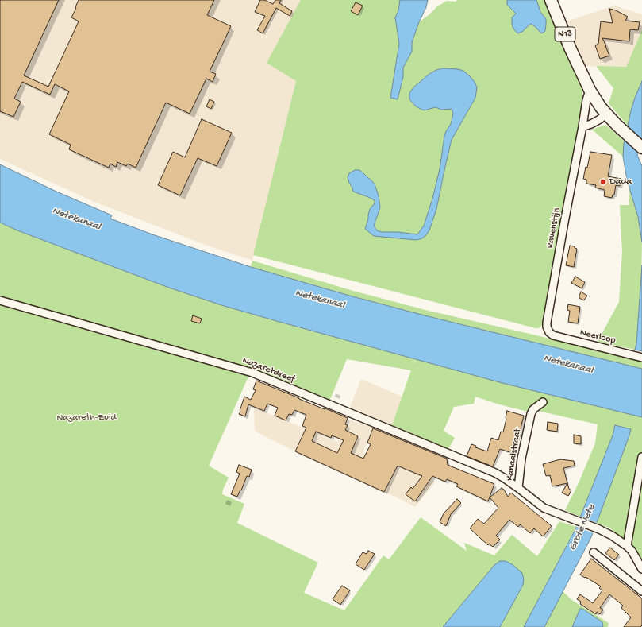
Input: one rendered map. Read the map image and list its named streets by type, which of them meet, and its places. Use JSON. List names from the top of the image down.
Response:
{
  "streets": {
    "main road": ["N13"],
    "street": [
      "Ravenstijn",
      "Neerloop",
      "Nazaretdreef",
      "Kanaalstraat"
    ]
  },
  "crossings": [
    ["N13", "Ravenstijn"],
    ["Ravenstijn", "Neerloop"],
    ["Nazaretdreef", "Kanaalstraat"]
  ],
  "water": ["Netekanaal", "Grote Nete"],
  "parks": ["Nazareth-Zuid"],
  "places": ["Dada"]
}
